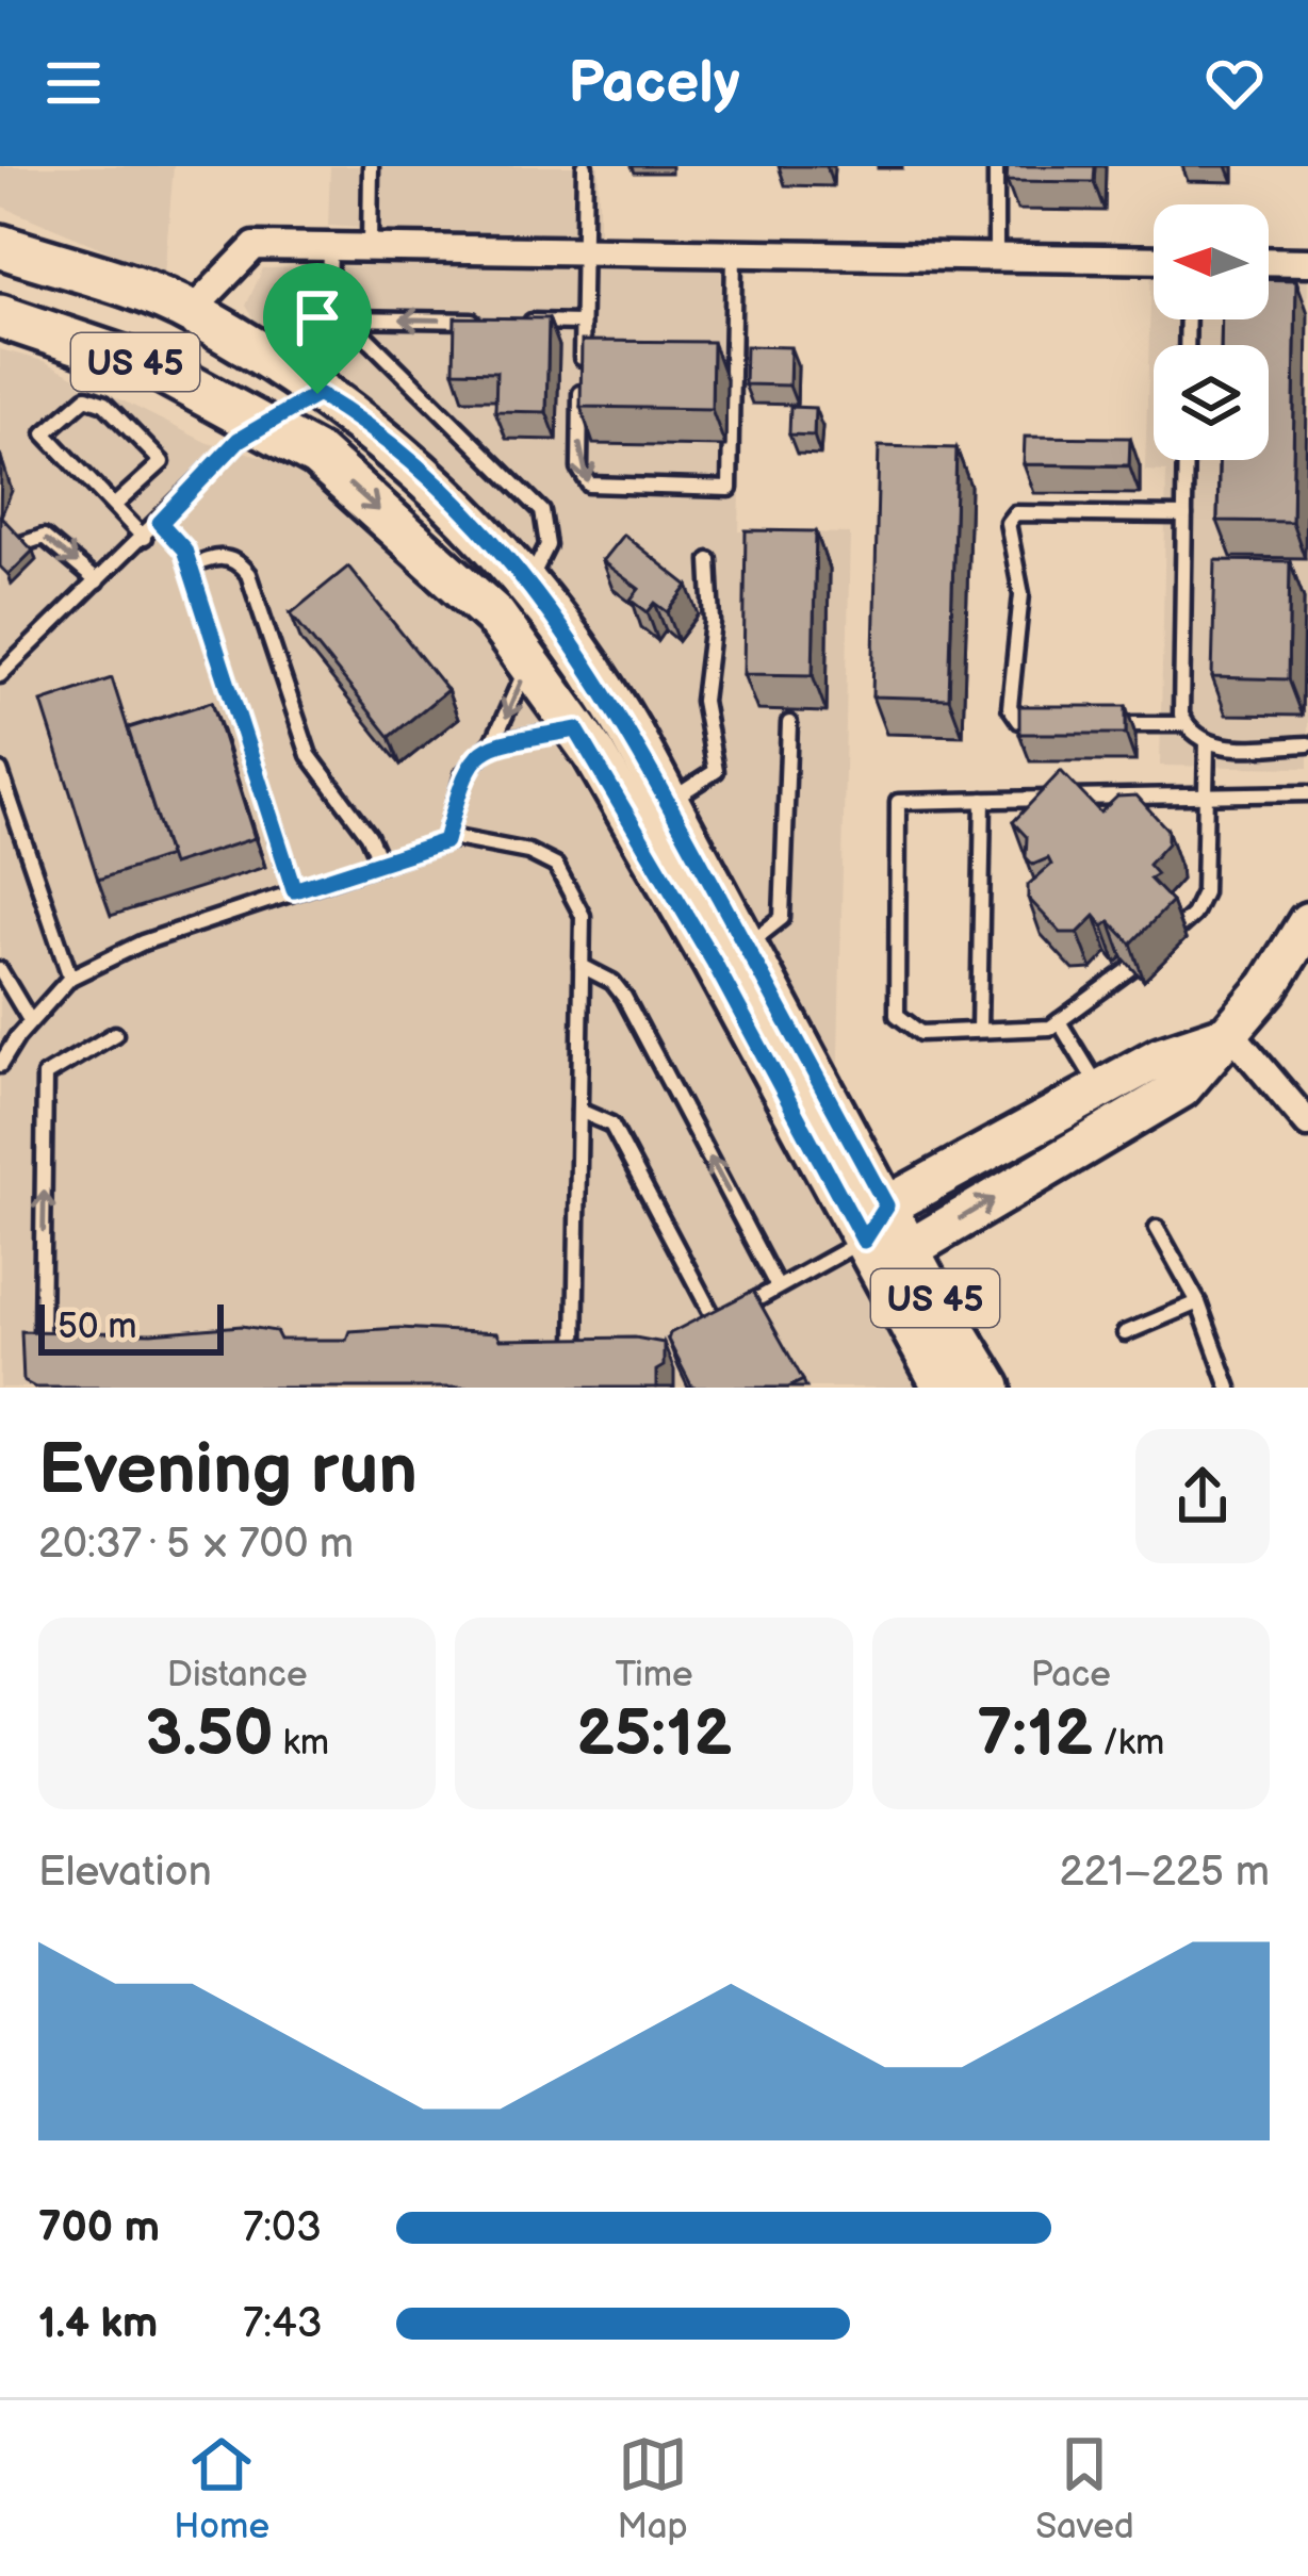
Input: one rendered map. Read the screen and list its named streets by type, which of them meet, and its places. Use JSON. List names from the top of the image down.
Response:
{
  "streets": {
    "main road": ["US 45"]
  },
  "scale_bar": "50 m",
  "north": "left",
  "page": {
    "header": "Pacely",
    "scale": "50 m",
    "heading": ["Evening run", "20:37 · 5 × 700 m"],
    "stats": [
      ["Distance", "3.50 km"],
      ["Time", "25:12"],
      ["Pace", "7:12 /km"]
    ],
    "chart": ["Elevation", "221–225 m"],
    "list": [
      {
        "name": "700 m",
        "note": "7:03"
      },
      {
        "name": "1.4 km",
        "note": "7:43"
      }
    ],
    "tabs": ["Home", "Map", "Saved"]
  }
}
